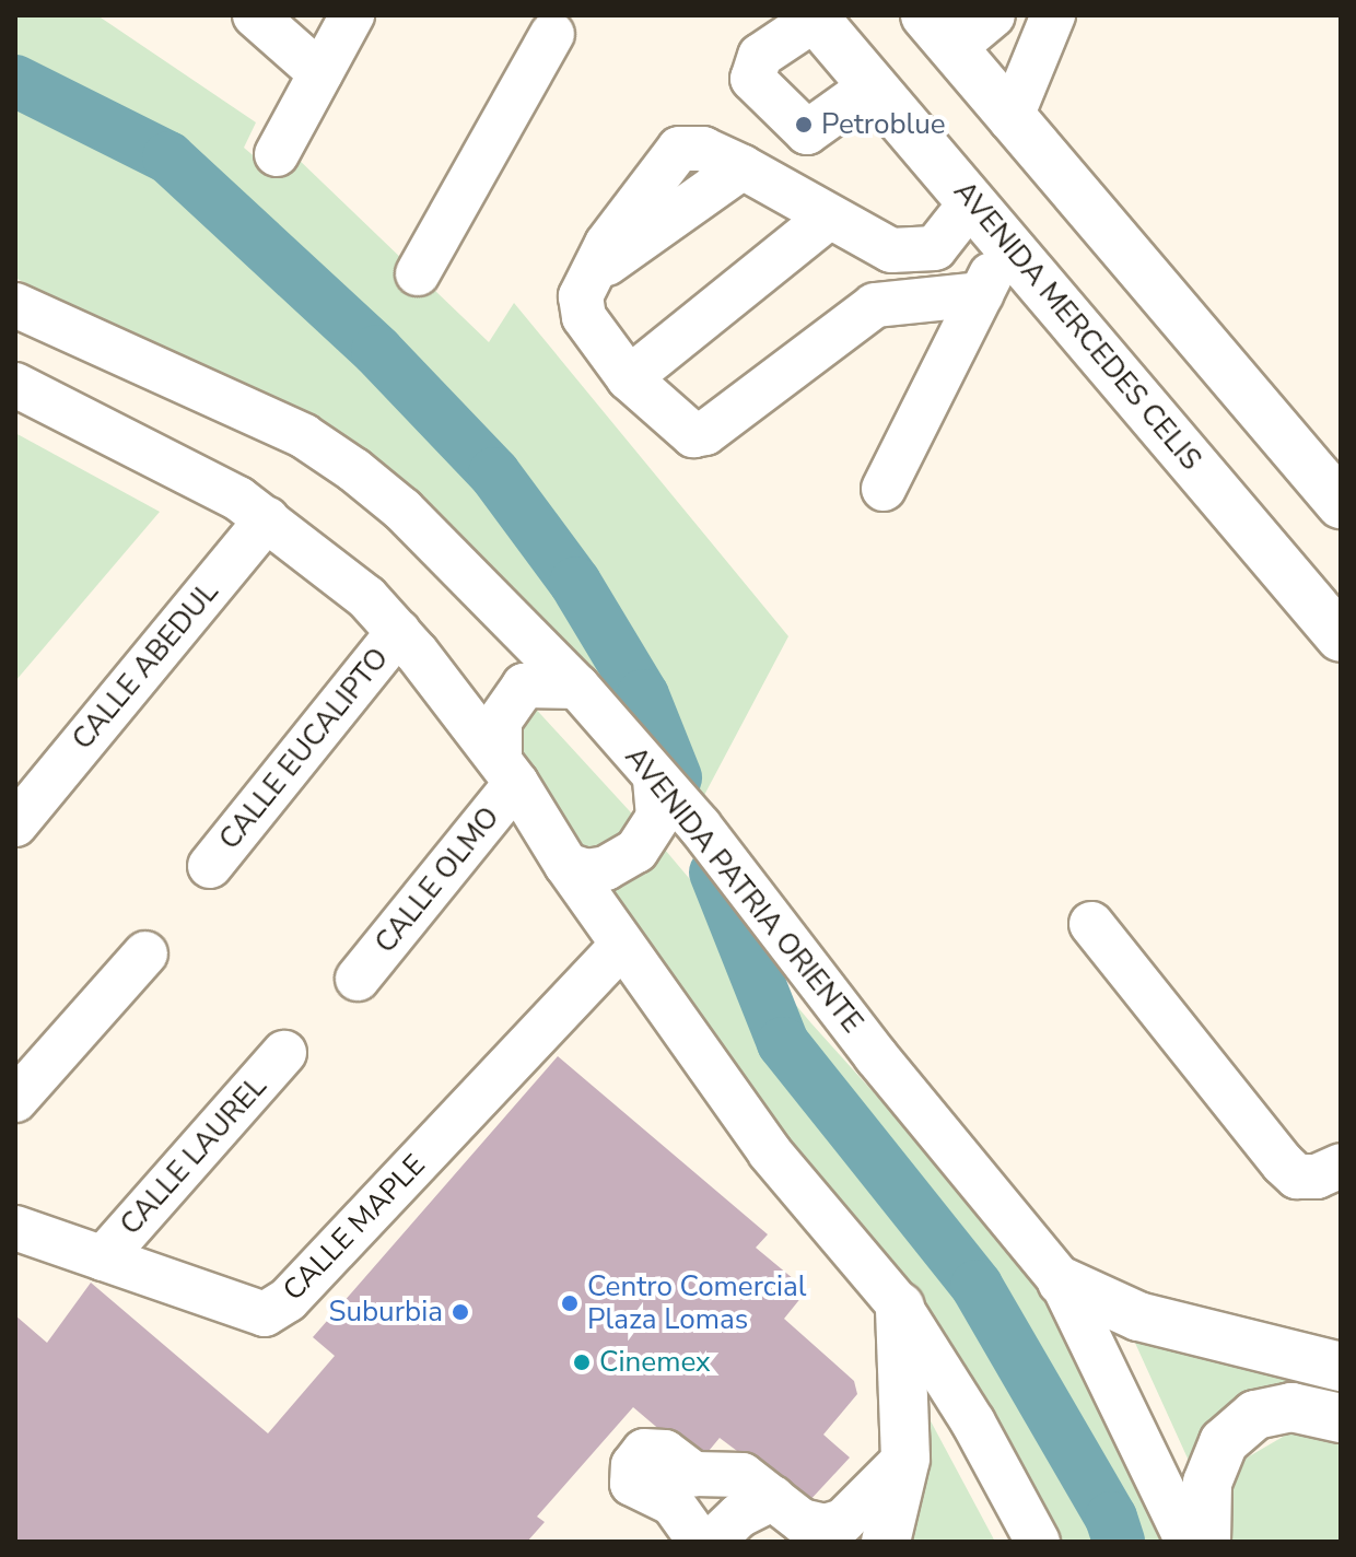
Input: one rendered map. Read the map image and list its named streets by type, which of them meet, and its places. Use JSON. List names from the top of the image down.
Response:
{
  "streets": {
    "main road": ["AVENIDA MERCEDES CELIS"],
    "street": [
      "CALLE ABEDUL",
      "CALLE EUCALIPTO",
      "CALLE OLMO",
      "AVENIDA PATRIA ORIENTE",
      "CALLE LAUREL",
      "CALLE MAPLE"
    ]
  },
  "crossings": [
    ["CALLE OLMO", "AVENIDA PATRIA ORIENTE"],
    ["CALLE LAUREL", "CALLE MAPLE"]
  ],
  "places": [
    "Petroblue",
    "Centro Comercial Plaza Lomas",
    "Suburbia",
    "Cinemex"
  ]
}
